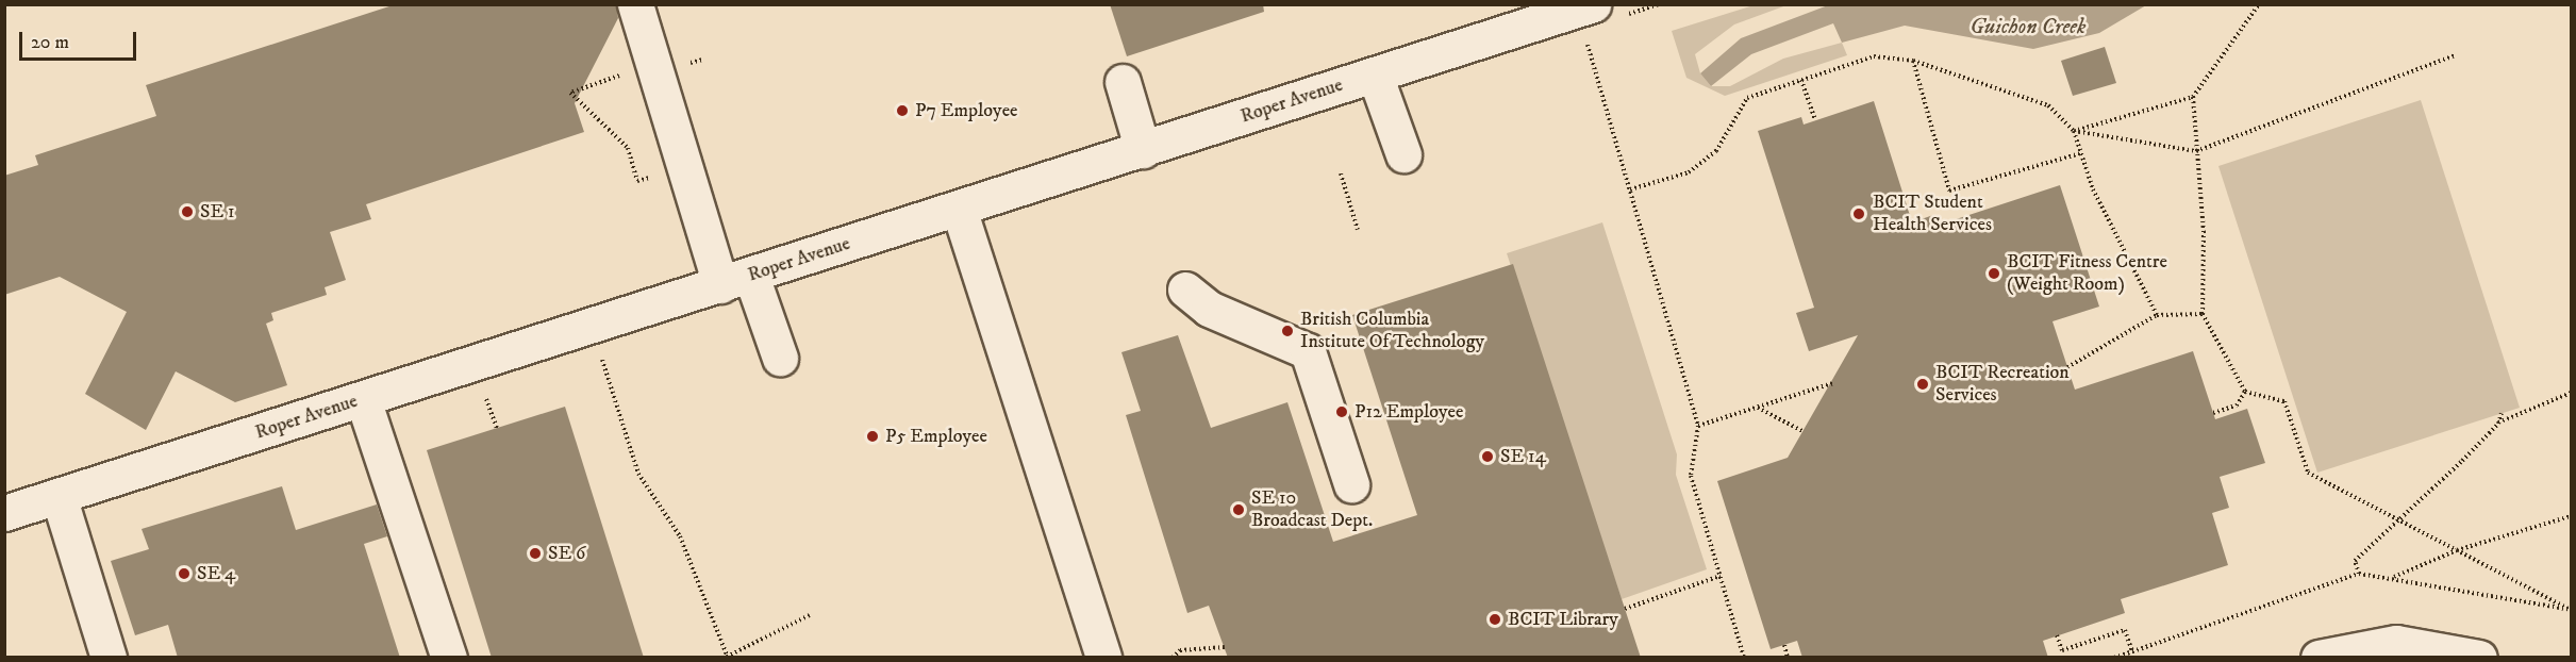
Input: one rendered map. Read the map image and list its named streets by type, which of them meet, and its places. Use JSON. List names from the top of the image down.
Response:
{
  "streets": {
    "street": ["Roper Avenue"]
  },
  "water": ["Guichon Creek"],
  "places": [
    "P7 Employee",
    "SE 1",
    "BCIT Student Health Services",
    "BCIT Fitness Centre (Weight Room)",
    "British Columbia Institute Of Technology",
    "BCIT Recreation Services",
    "P12 Employee",
    "P5 Employee",
    "SE 14",
    "SE 10 Broadcast Dept.",
    "SE 6",
    "SE 4",
    "BCIT Library"
  ],
  "scale_bar": "20 m"
}
